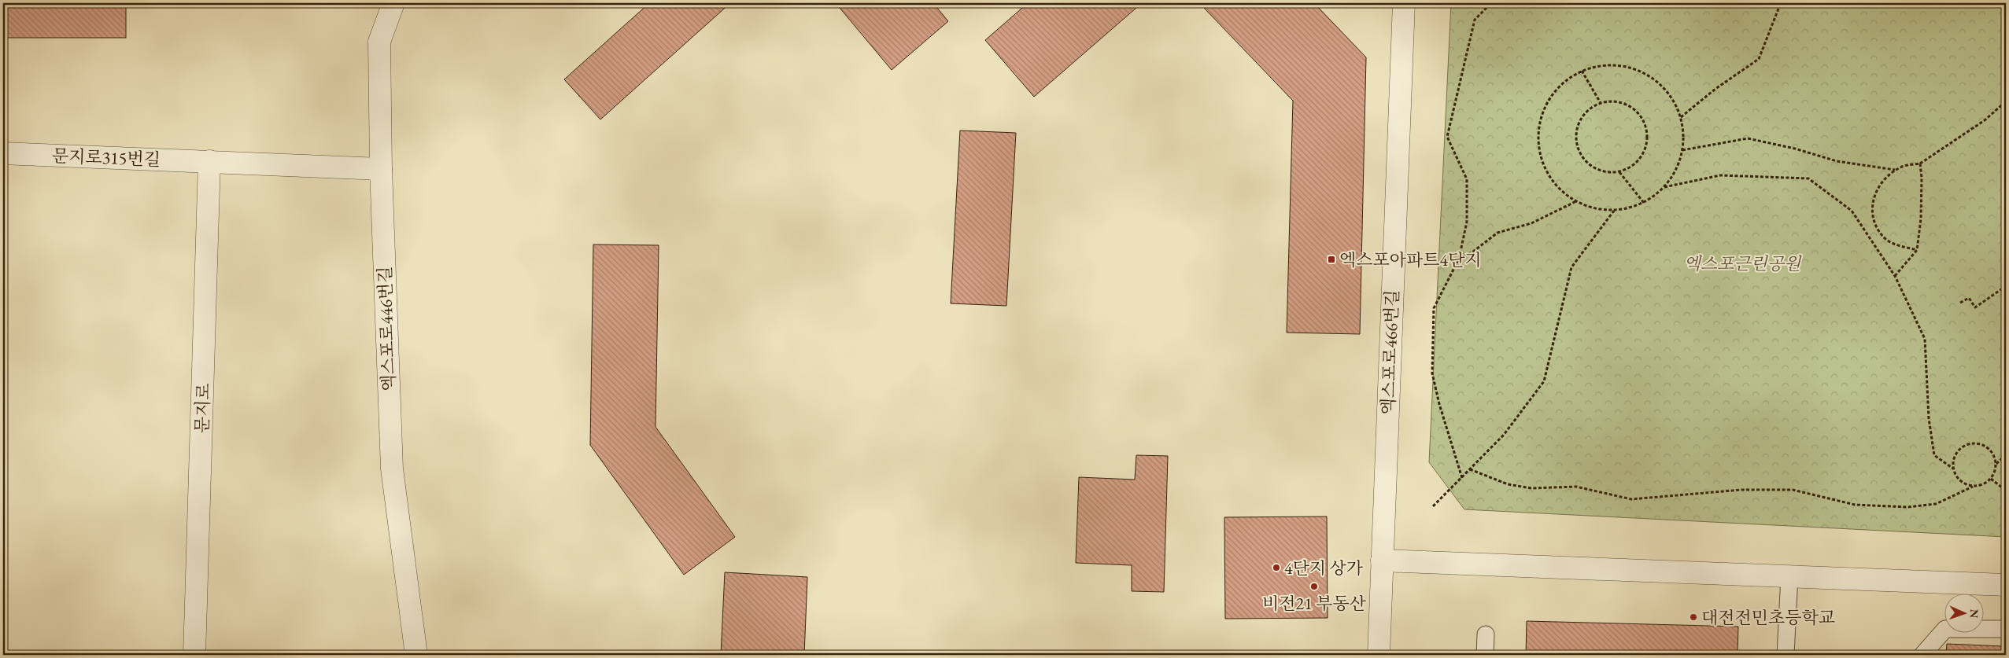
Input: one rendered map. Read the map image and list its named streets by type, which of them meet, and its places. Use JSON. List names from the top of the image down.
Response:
{
  "streets": {
    "street": [
      "문지로315번길",
      "엑스포로446번길",
      "엑스포로466번길",
      "문지로"
    ]
  },
  "crossings": [
    ["문지로315번길", "엑스포로446번길"],
    ["문지로315번길", "문지로"]
  ],
  "parks": ["엑스포근린공원"],
  "places": {
    "transit": ["엑스포아파트4단지"],
    "other": ["4단지 상가", "비전21 부동산", "대전전민초등학교"]
  },
  "north": "right"
}
